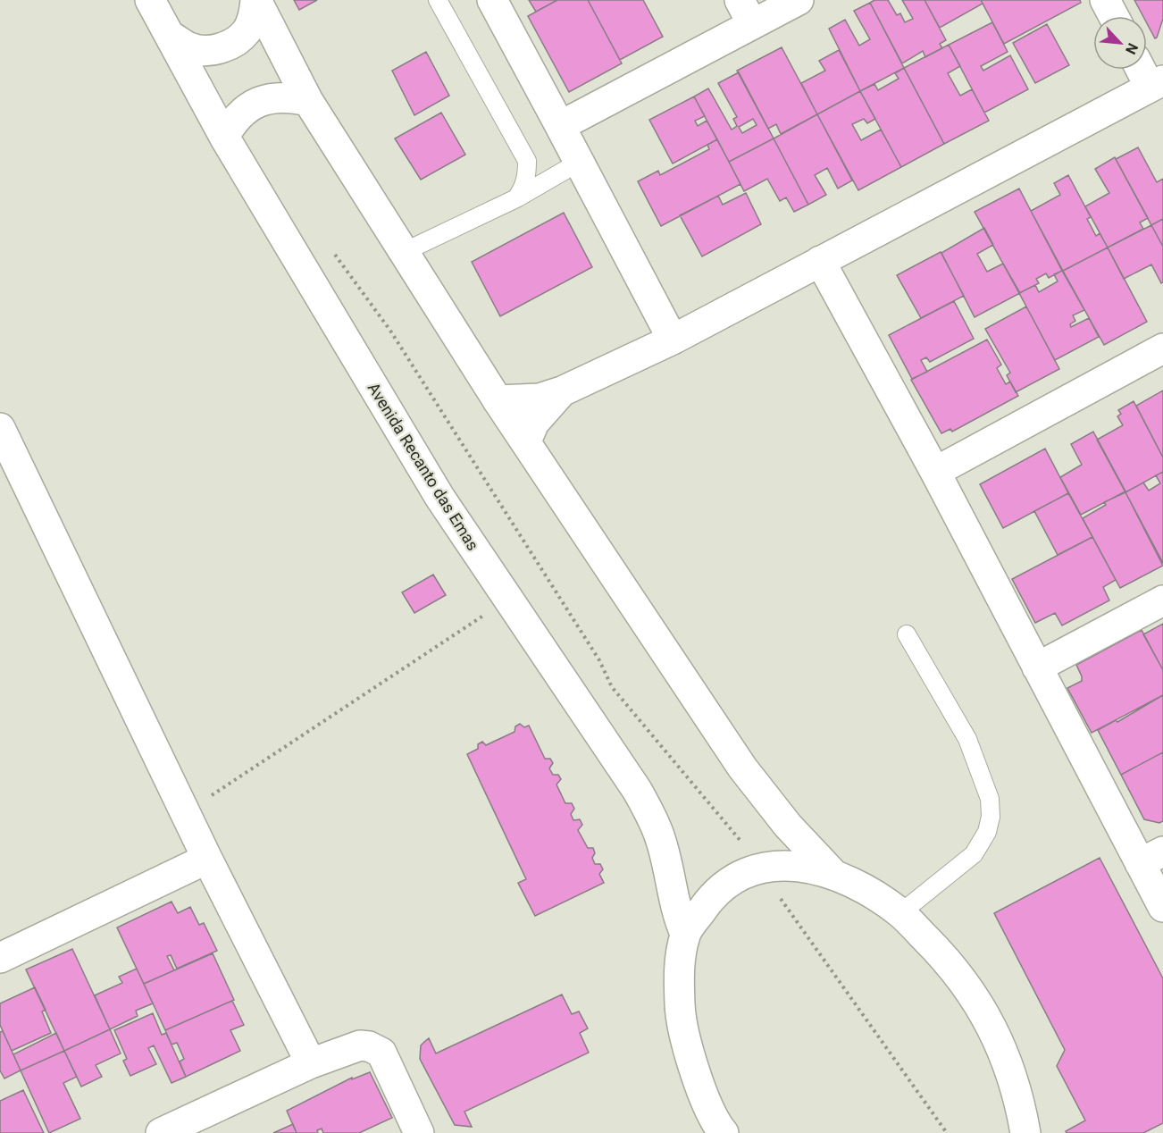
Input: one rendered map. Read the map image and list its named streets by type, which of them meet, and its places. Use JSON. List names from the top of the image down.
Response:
{
  "streets": {
    "street": ["Avenida Recanto das Emas"]
  },
  "north": "bottom right"
}
